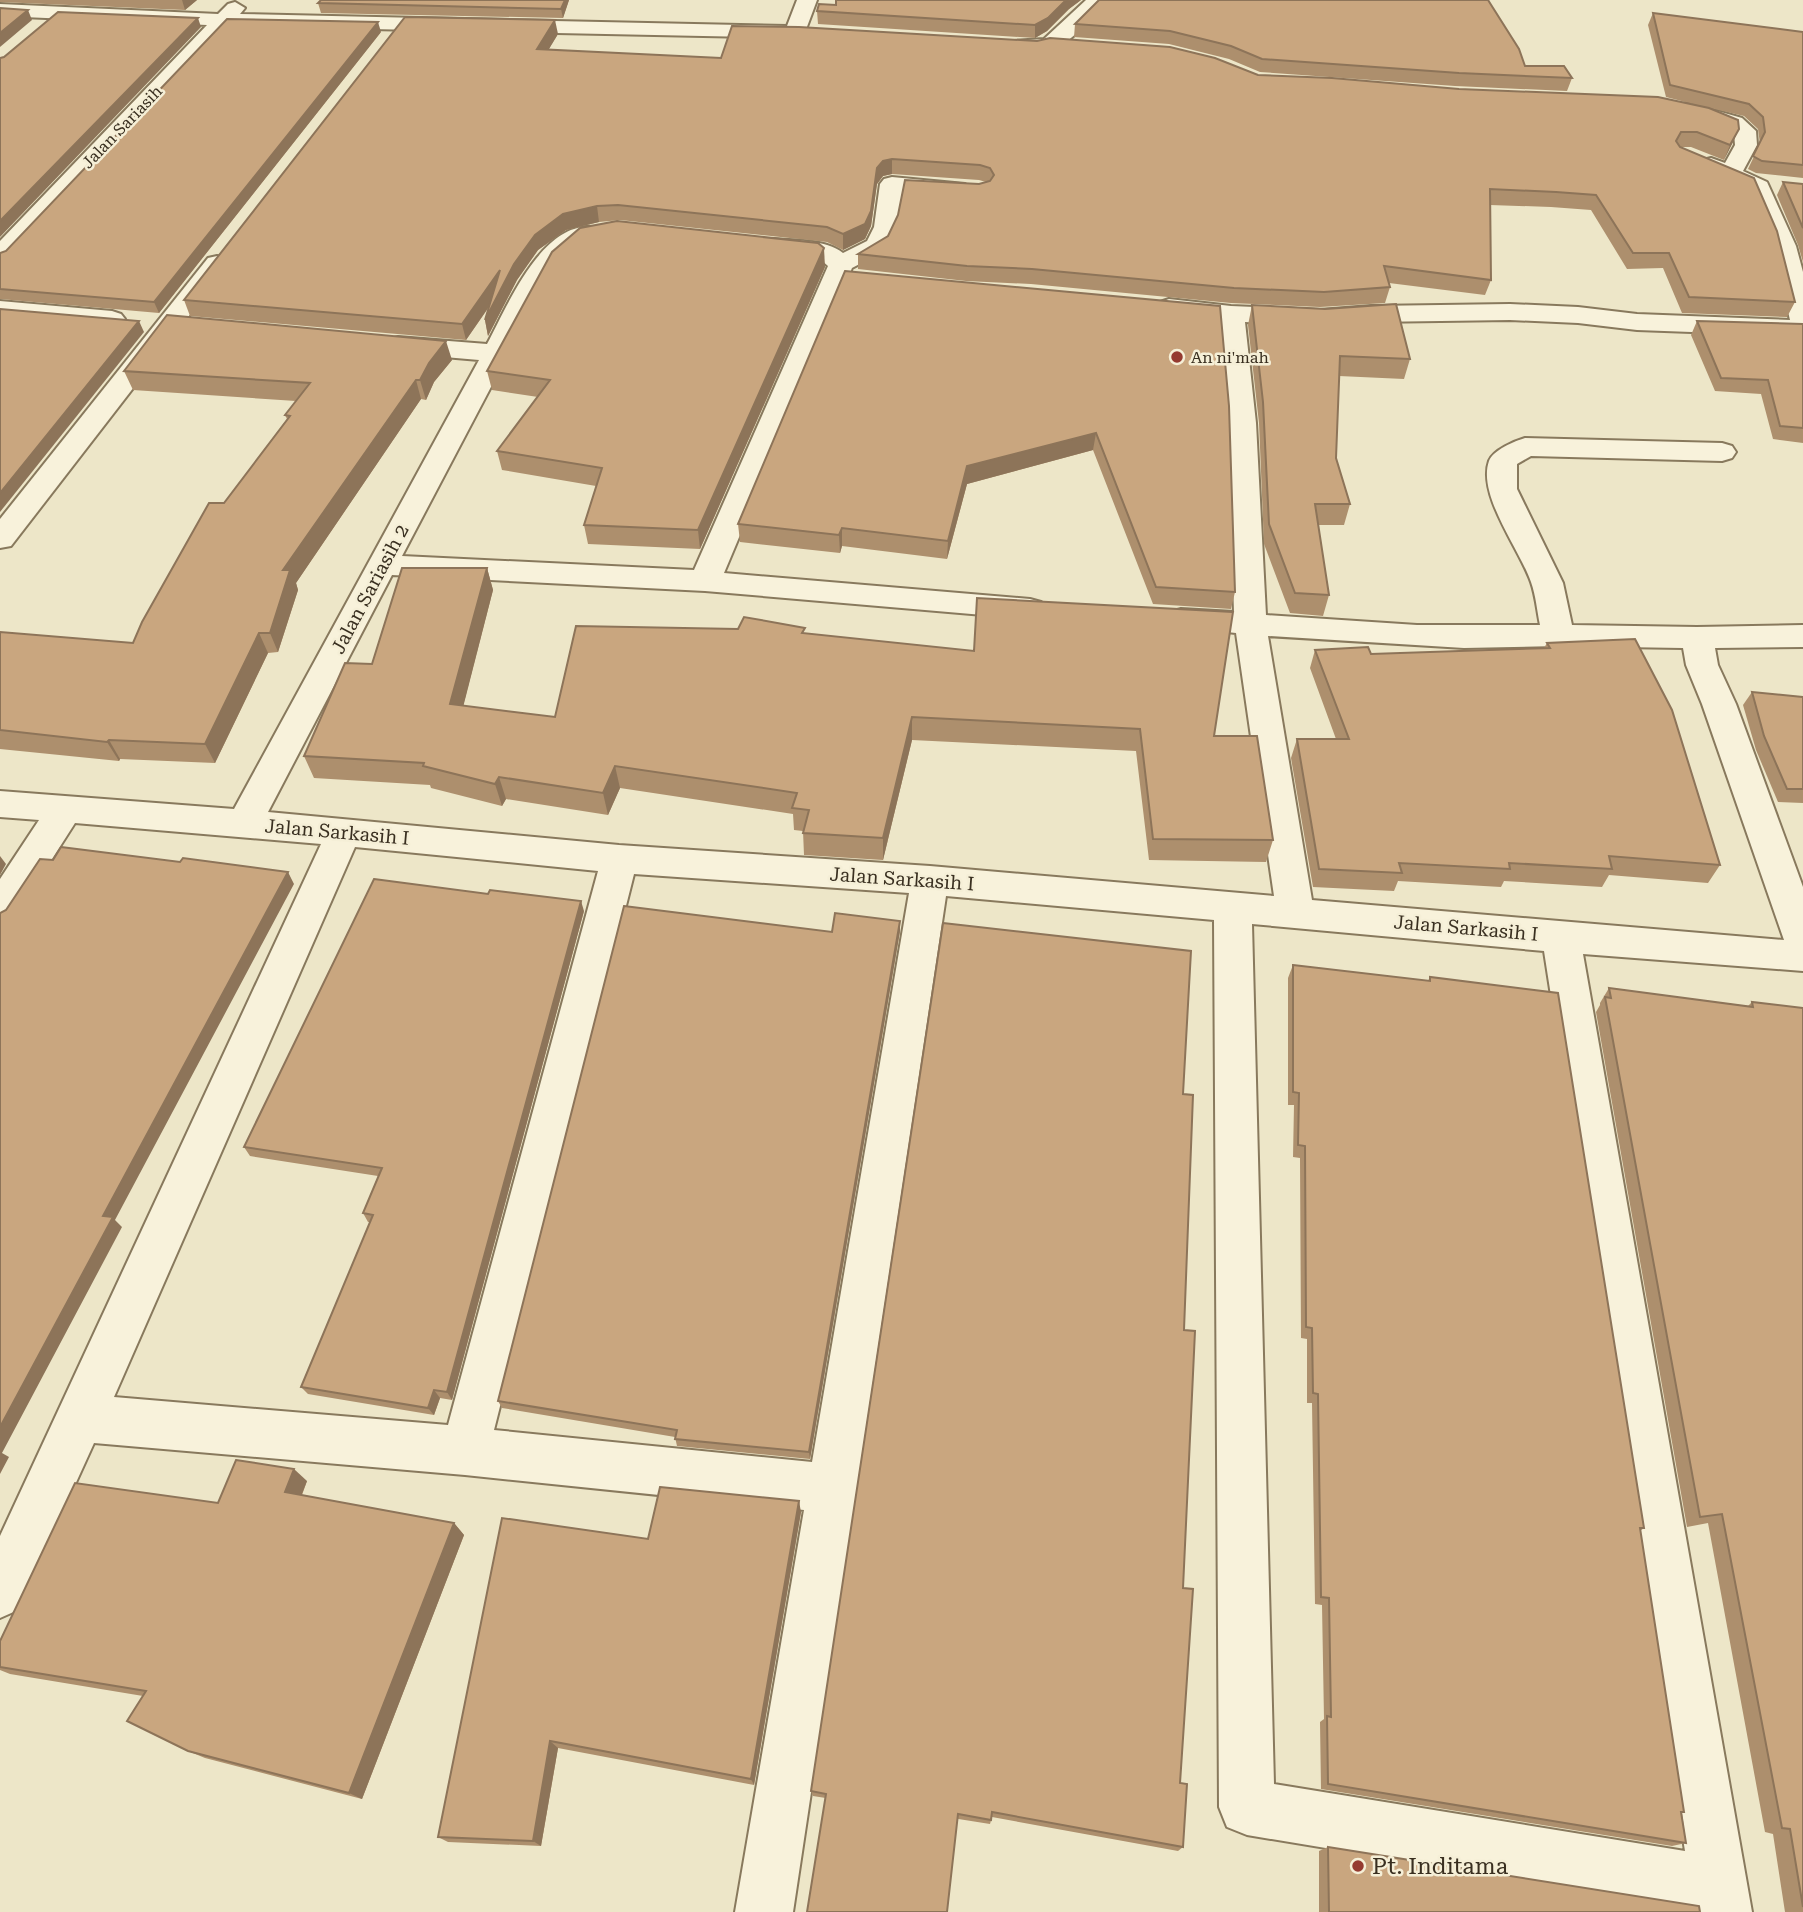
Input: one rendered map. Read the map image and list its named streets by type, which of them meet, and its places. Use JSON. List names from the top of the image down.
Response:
{
  "streets": {
    "street": ["Jalan Sariasih", "Jalan Sariasih 2", "Jalan Sarkasih I"]
  },
  "crossings": [
    ["Jalan Sariasih 2", "Jalan Sarkasih I"]
  ],
  "places": ["An ni'mah", "Pt. Inditama"]
}
